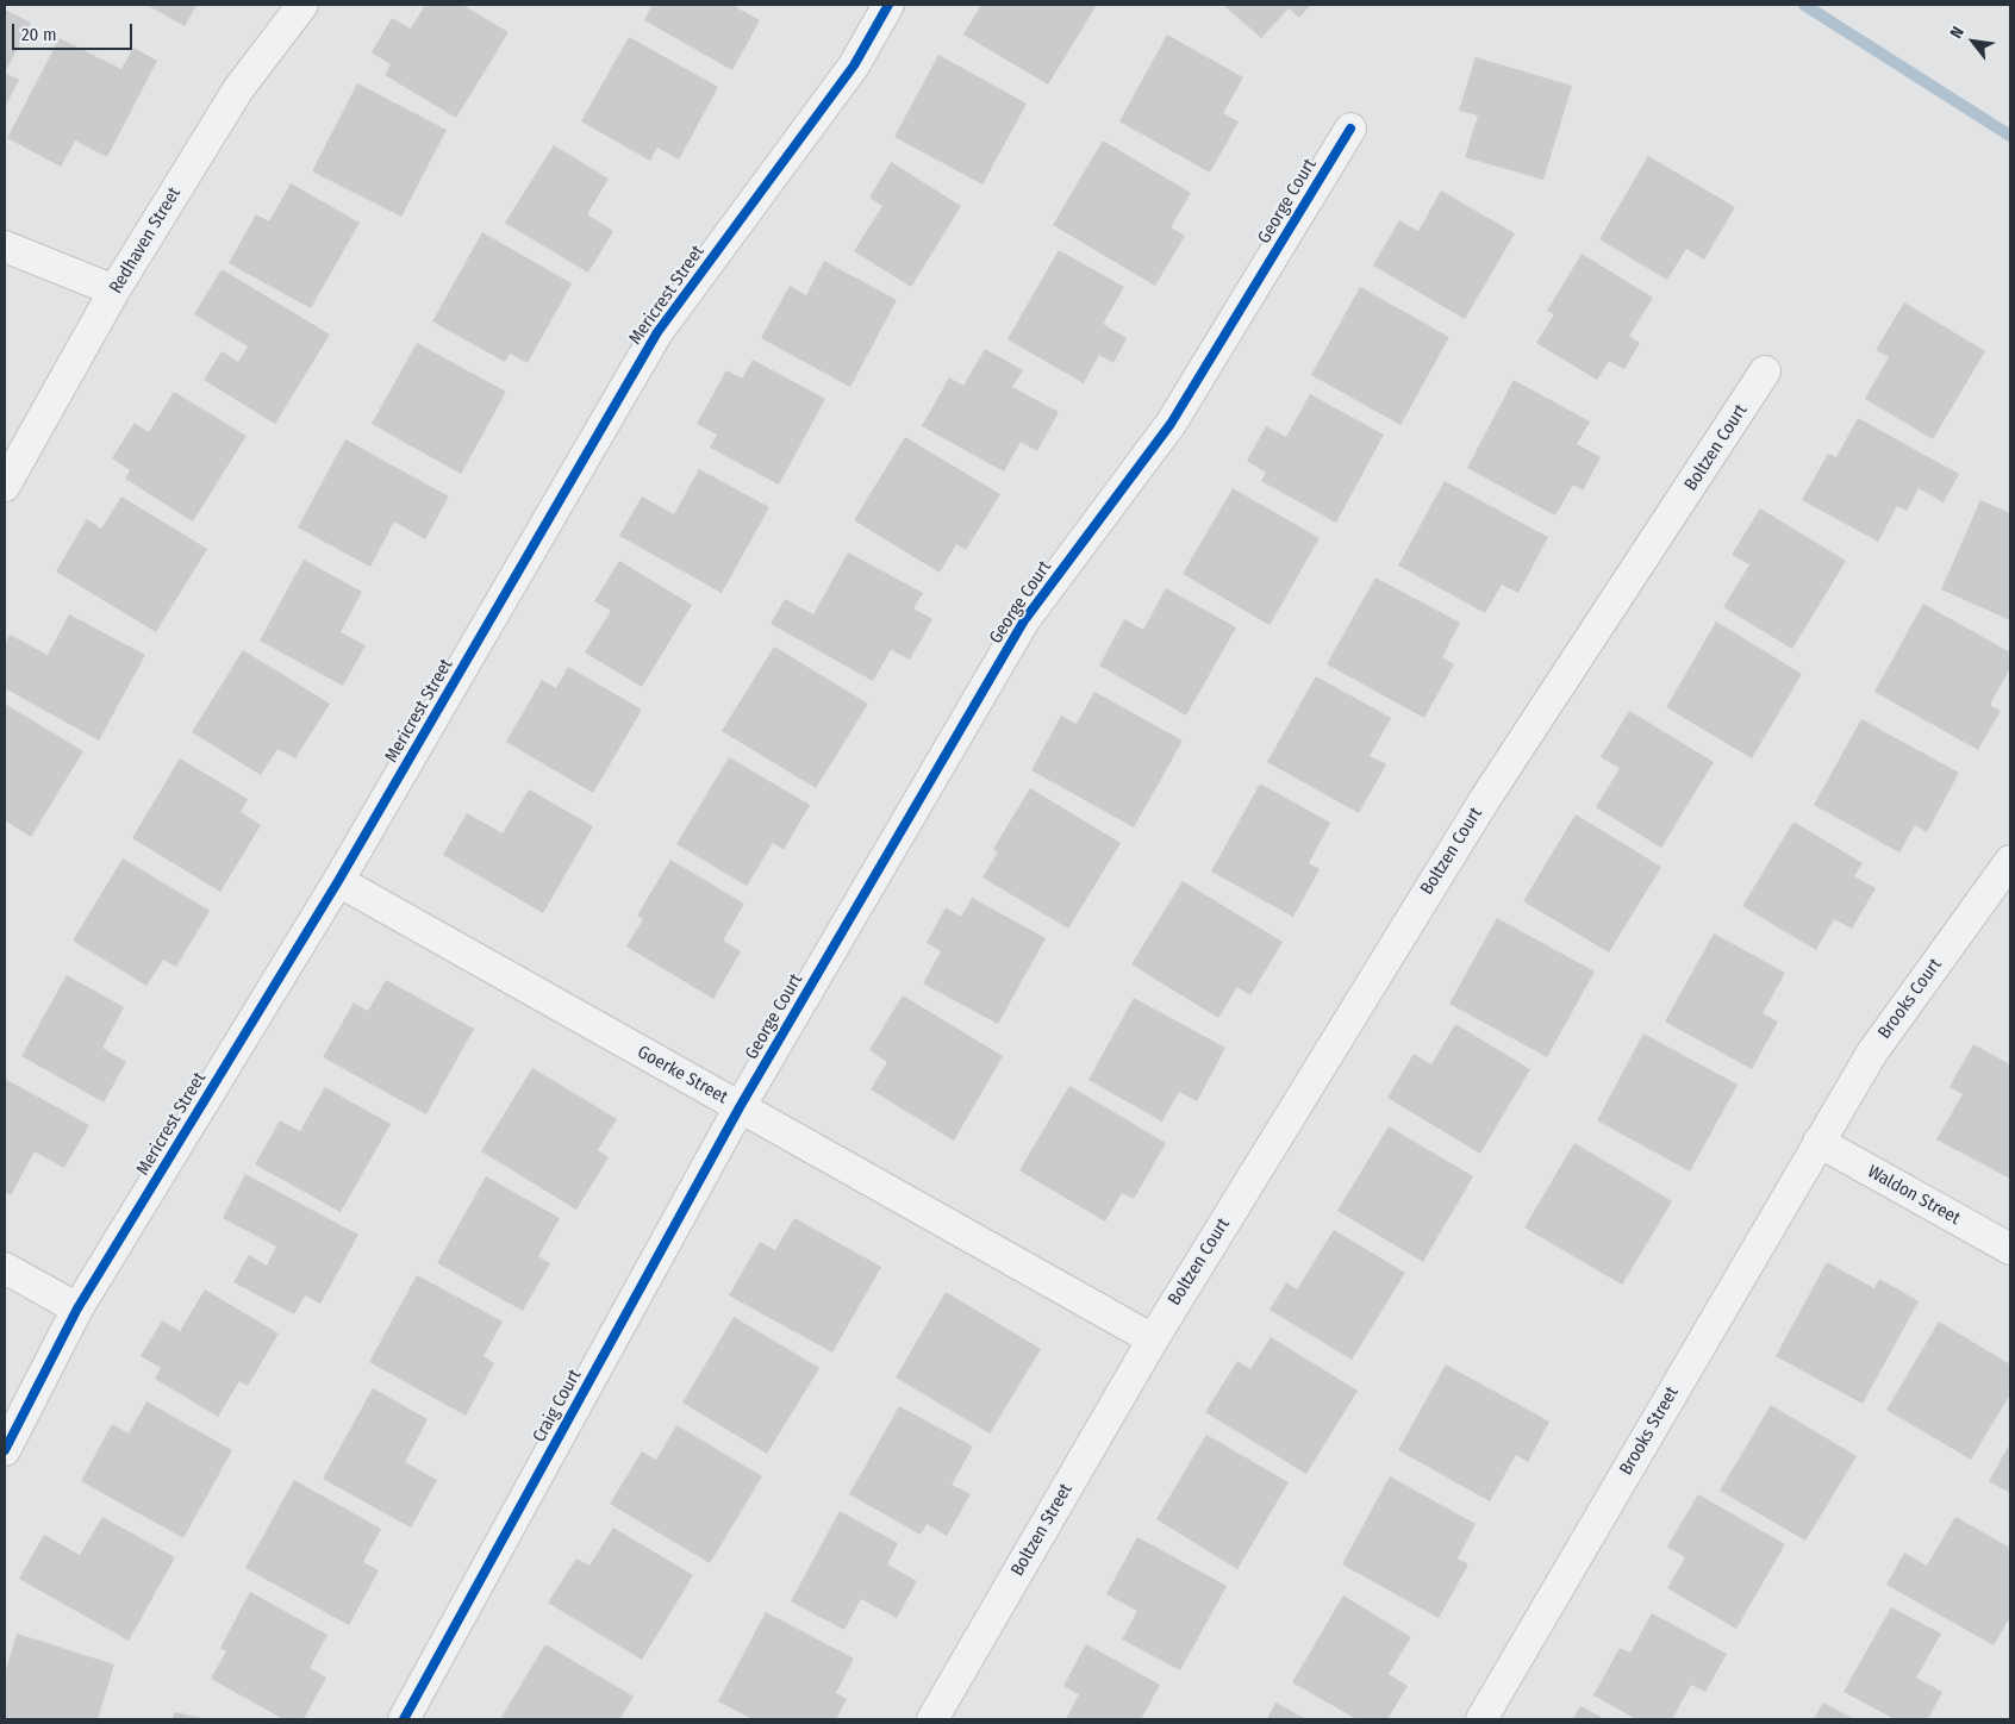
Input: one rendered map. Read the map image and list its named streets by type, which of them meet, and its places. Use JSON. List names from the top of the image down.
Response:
{
  "streets": {
    "street": [
      "George Court",
      "Redhaven Street",
      "Mericrest Street",
      "Boltzen Court",
      "Brooks Court",
      "Goerke Street",
      "Waldon Street",
      "Craig Court",
      "Brooks Street",
      "Boltzen Street"
    ]
  },
  "crossings": [
    ["George Court", "Goerke Street"],
    ["George Court", "Craig Court"],
    ["Mericrest Street", "Goerke Street"],
    ["Boltzen Court", "Goerke Street"],
    ["Boltzen Court", "Boltzen Street"],
    ["Brooks Court", "Waldon Street"],
    ["Brooks Court", "Brooks Street"],
    ["Goerke Street", "Craig Court"],
    ["Goerke Street", "Boltzen Street"],
    ["Waldon Street", "Brooks Street"]
  ],
  "scale_bar": "20 m",
  "north": "top left"
}
